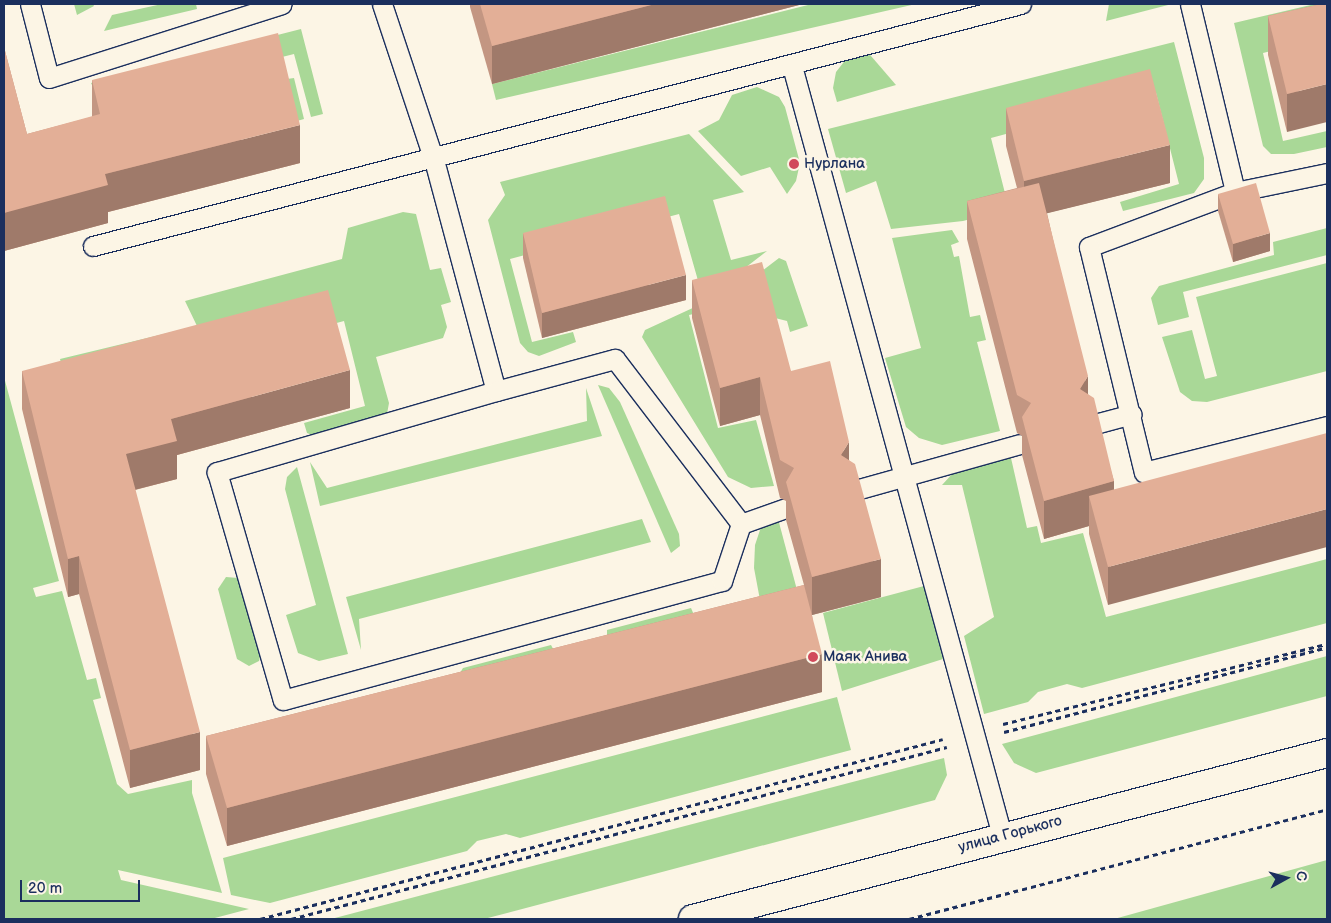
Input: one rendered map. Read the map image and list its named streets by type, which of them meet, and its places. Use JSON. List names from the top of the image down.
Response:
{
  "streets": {
    "main road": ["улица Горького"]
  },
  "places": ["Нурлана", "Маяк Анива"],
  "scale_bar": "20 m",
  "north": "right"
}
